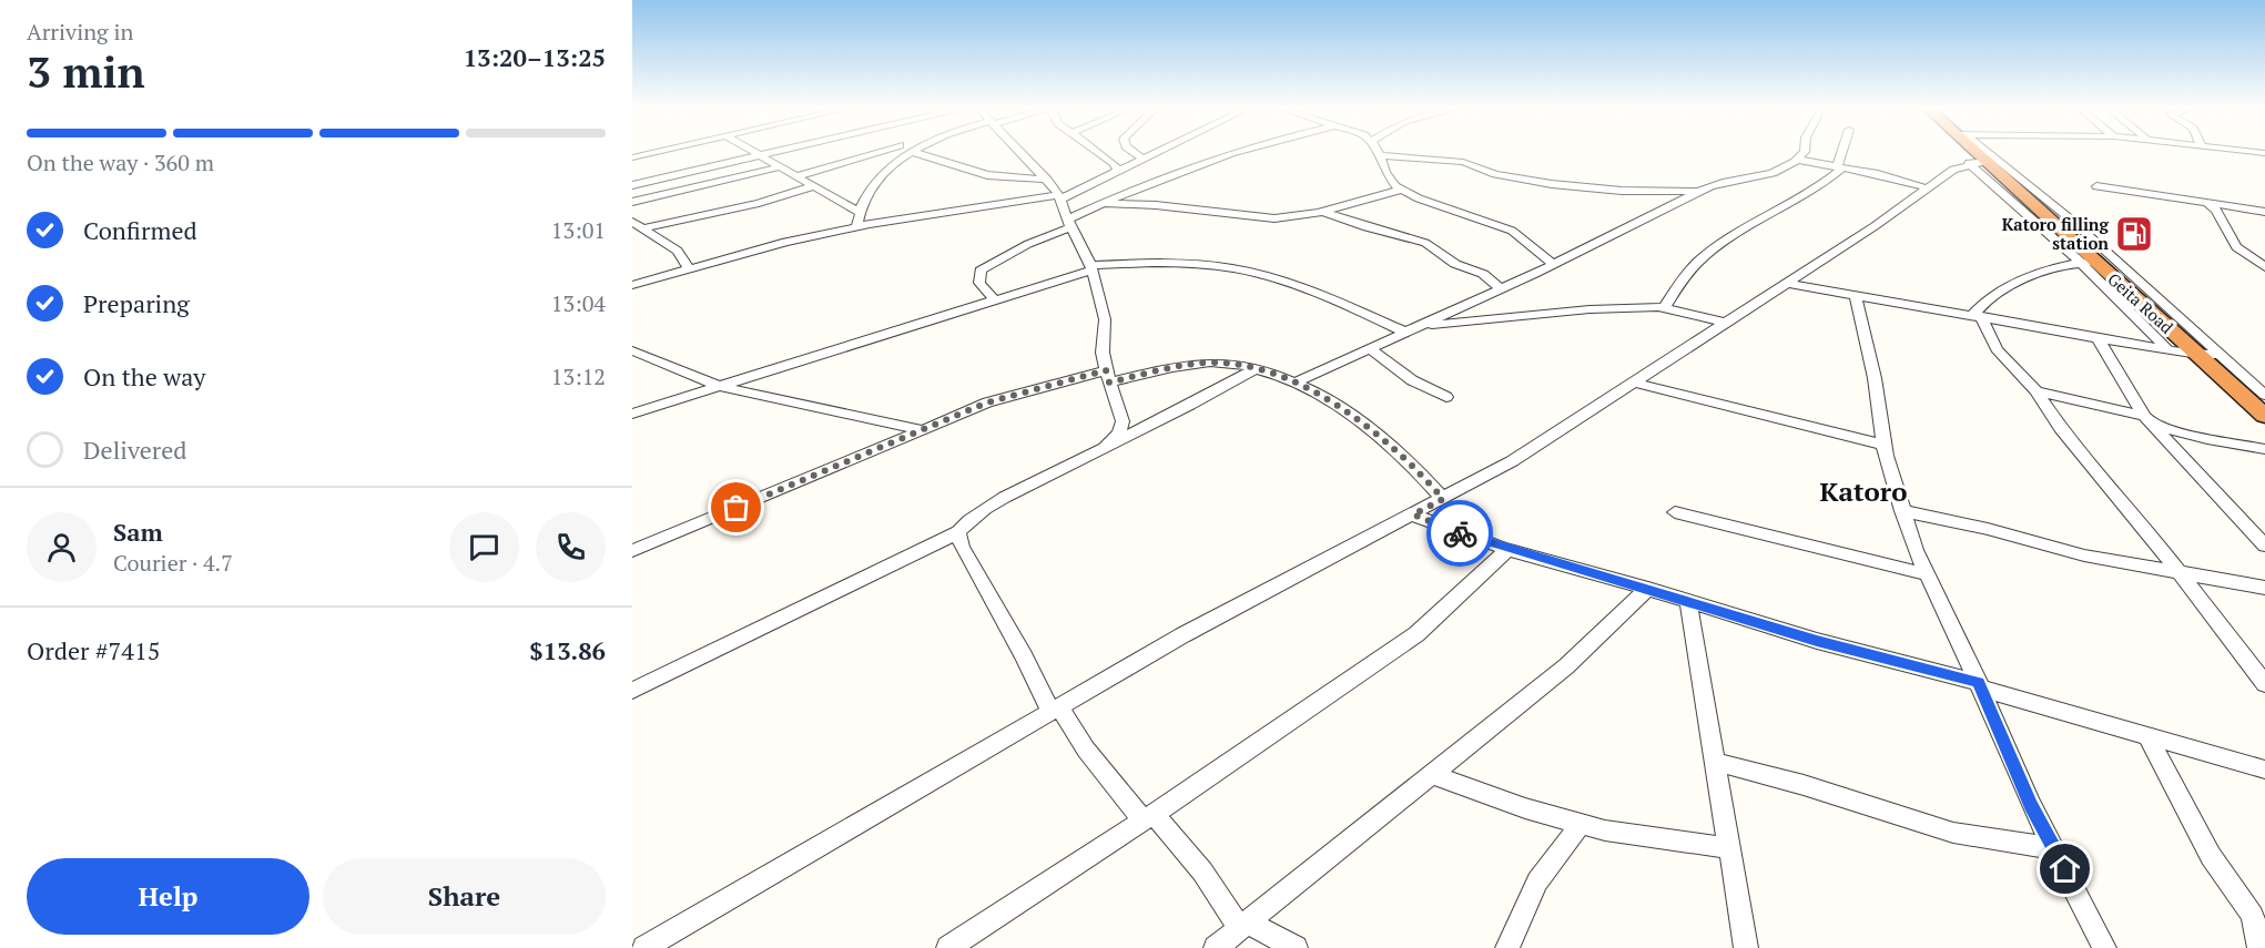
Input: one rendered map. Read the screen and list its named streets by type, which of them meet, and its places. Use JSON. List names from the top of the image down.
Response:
{
  "streets": {
    "highway": ["Geita Road"]
  },
  "districts": ["Katoro"],
  "places": {
    "fuel station": ["Katoro filling station"]
  },
  "page": {
    "heading": ["3 min", "Arriving in", "13:20–13:25"],
    "panel": [
      "Sam",
      "Courier · 4.7",
      "Order #7415",
      "$13.86"
    ],
    "bar": "On the way · 360 m",
    "list": [
      ["Confirmed", "13:01"],
      ["Preparing", "13:04"],
      ["On the way", "13:12"],
      "Delivered"
    ],
    "buttons": ["Help", "Share"]
  }
}
